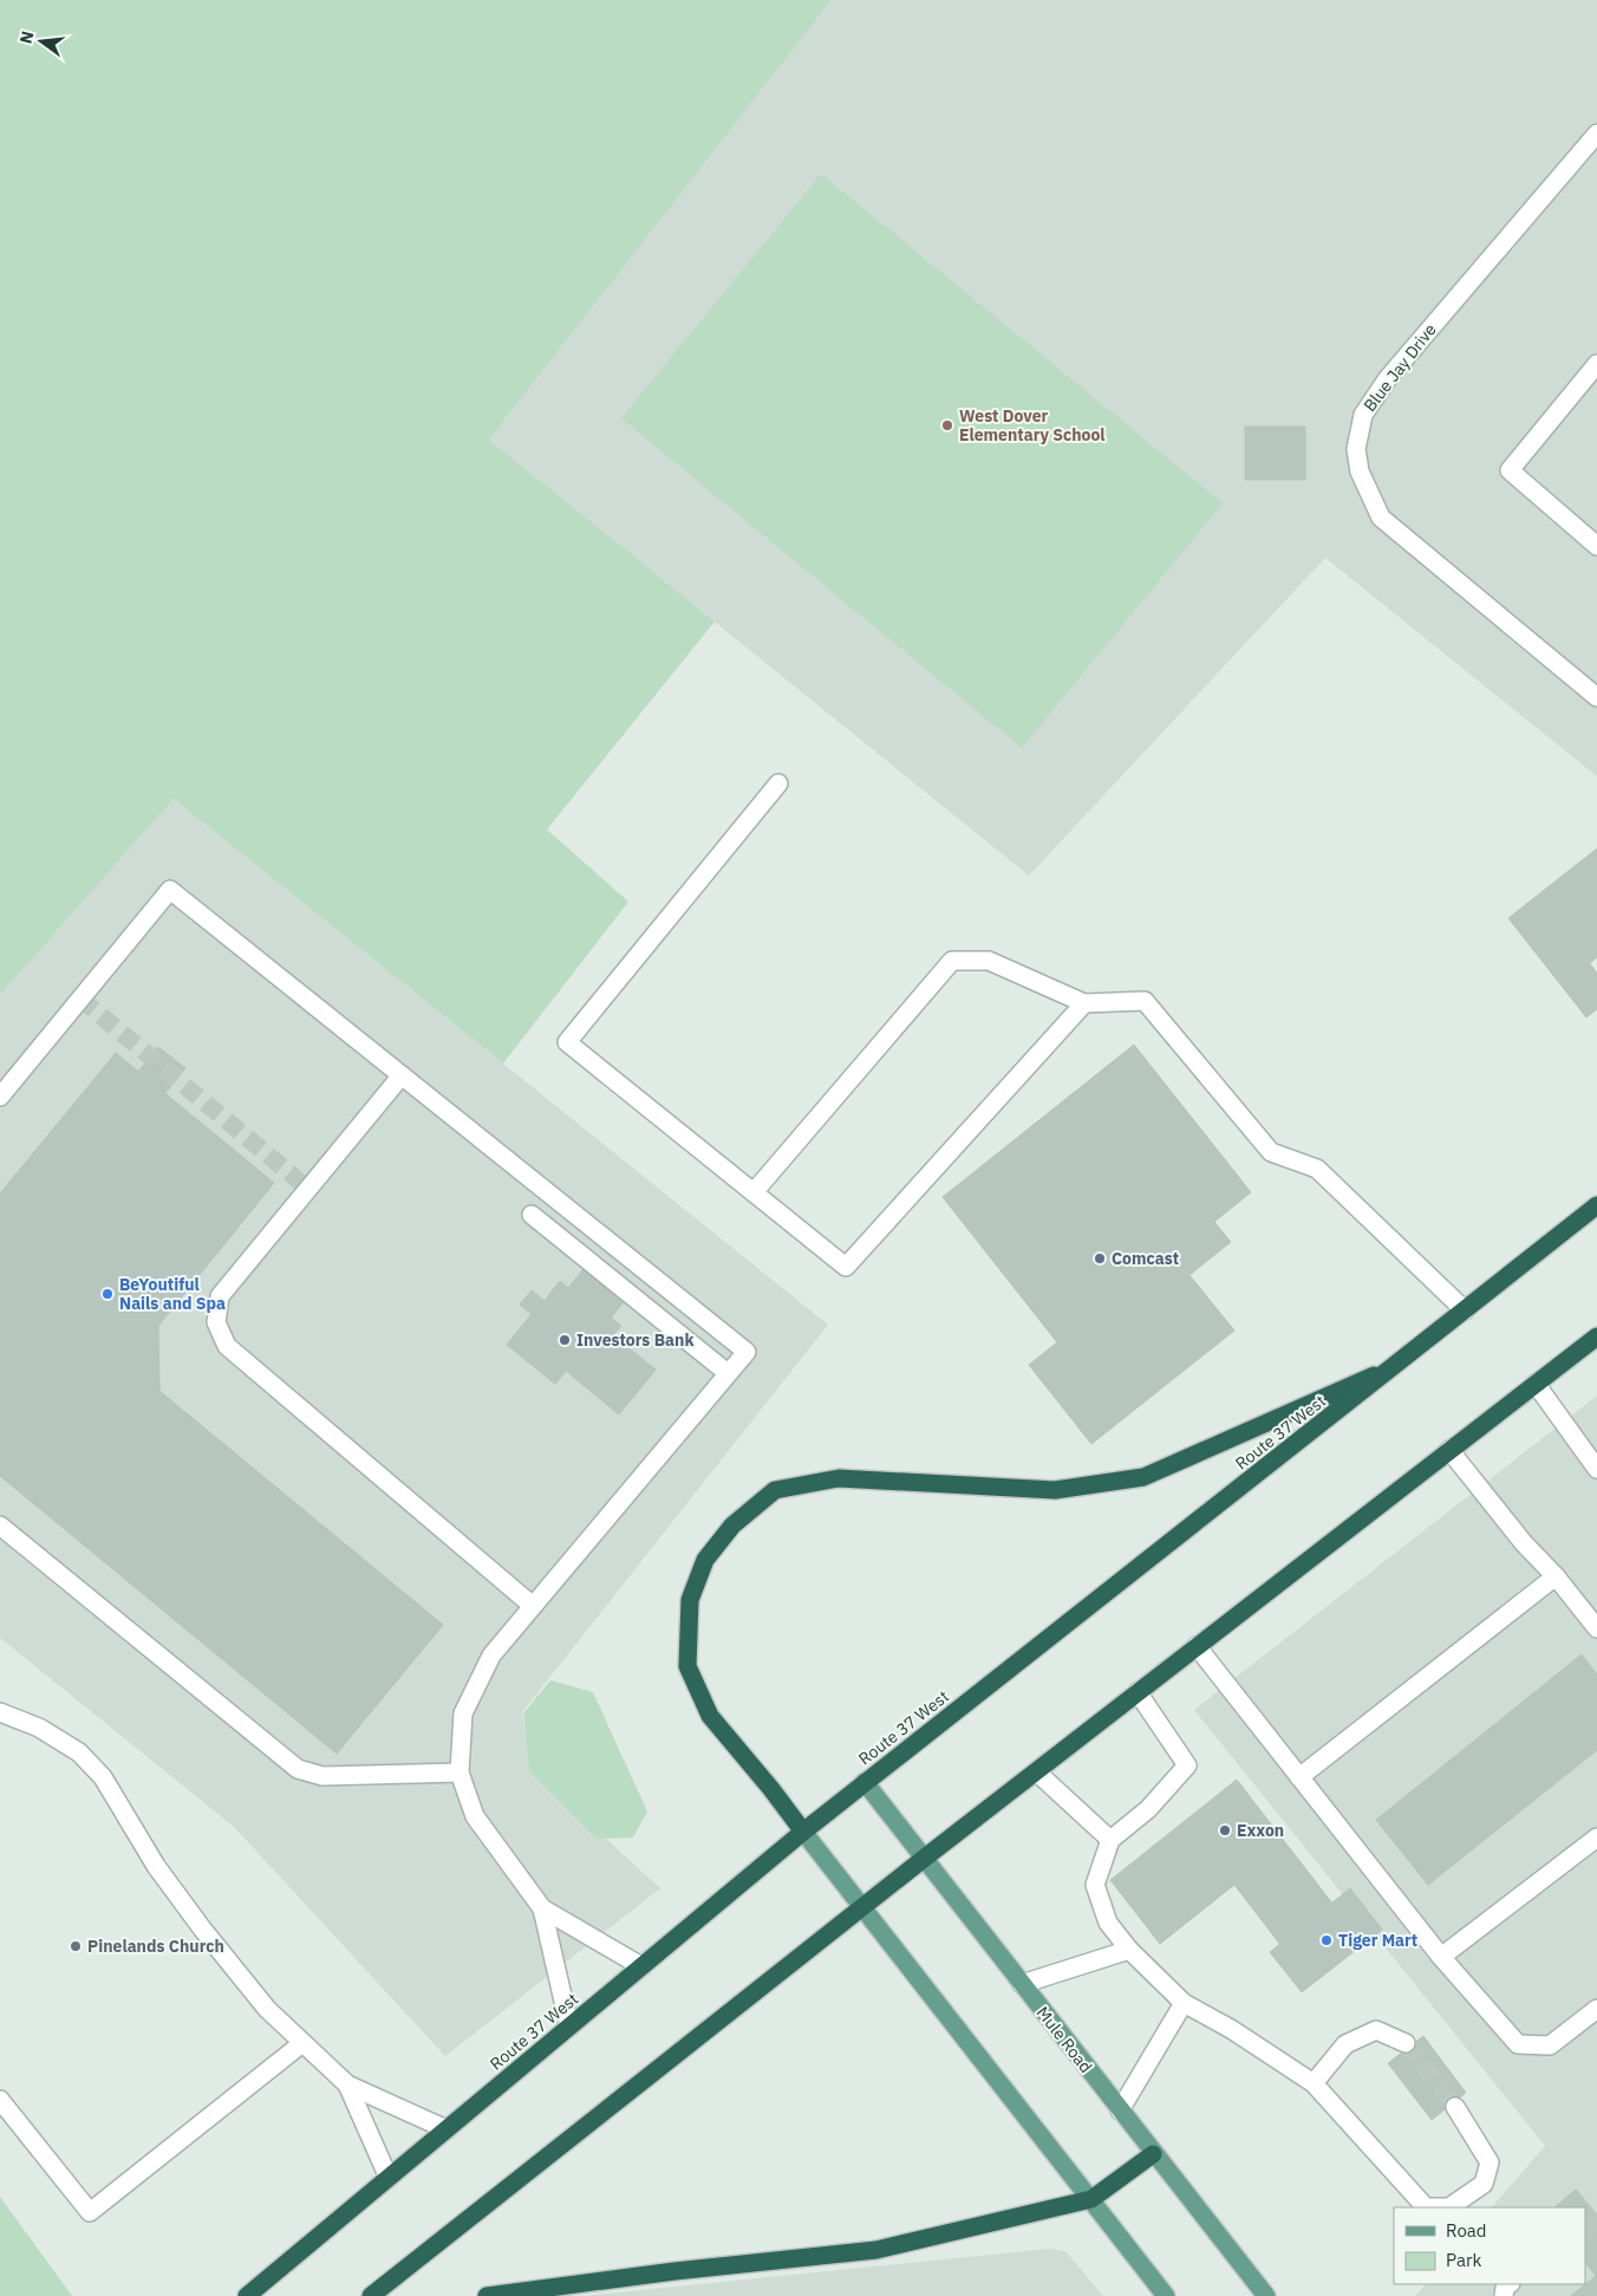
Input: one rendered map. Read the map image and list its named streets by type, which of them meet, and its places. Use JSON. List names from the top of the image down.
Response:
{
  "streets": {
    "highway": ["Route 37 West"],
    "main road": ["Mule Road"],
    "street": ["Blue Jay Drive"]
  },
  "crossings": [
    ["Route 37 West", "Mule Road"]
  ],
  "places": [
    "West Dover Elementary School",
    "Comcast",
    "BeYoutiful Nails and Spa",
    "Investors Bank",
    "Exxon",
    "Tiger Mart",
    "Pinelands Church"
  ],
  "legend": ["Road", "Park"],
  "north": "left"
}
